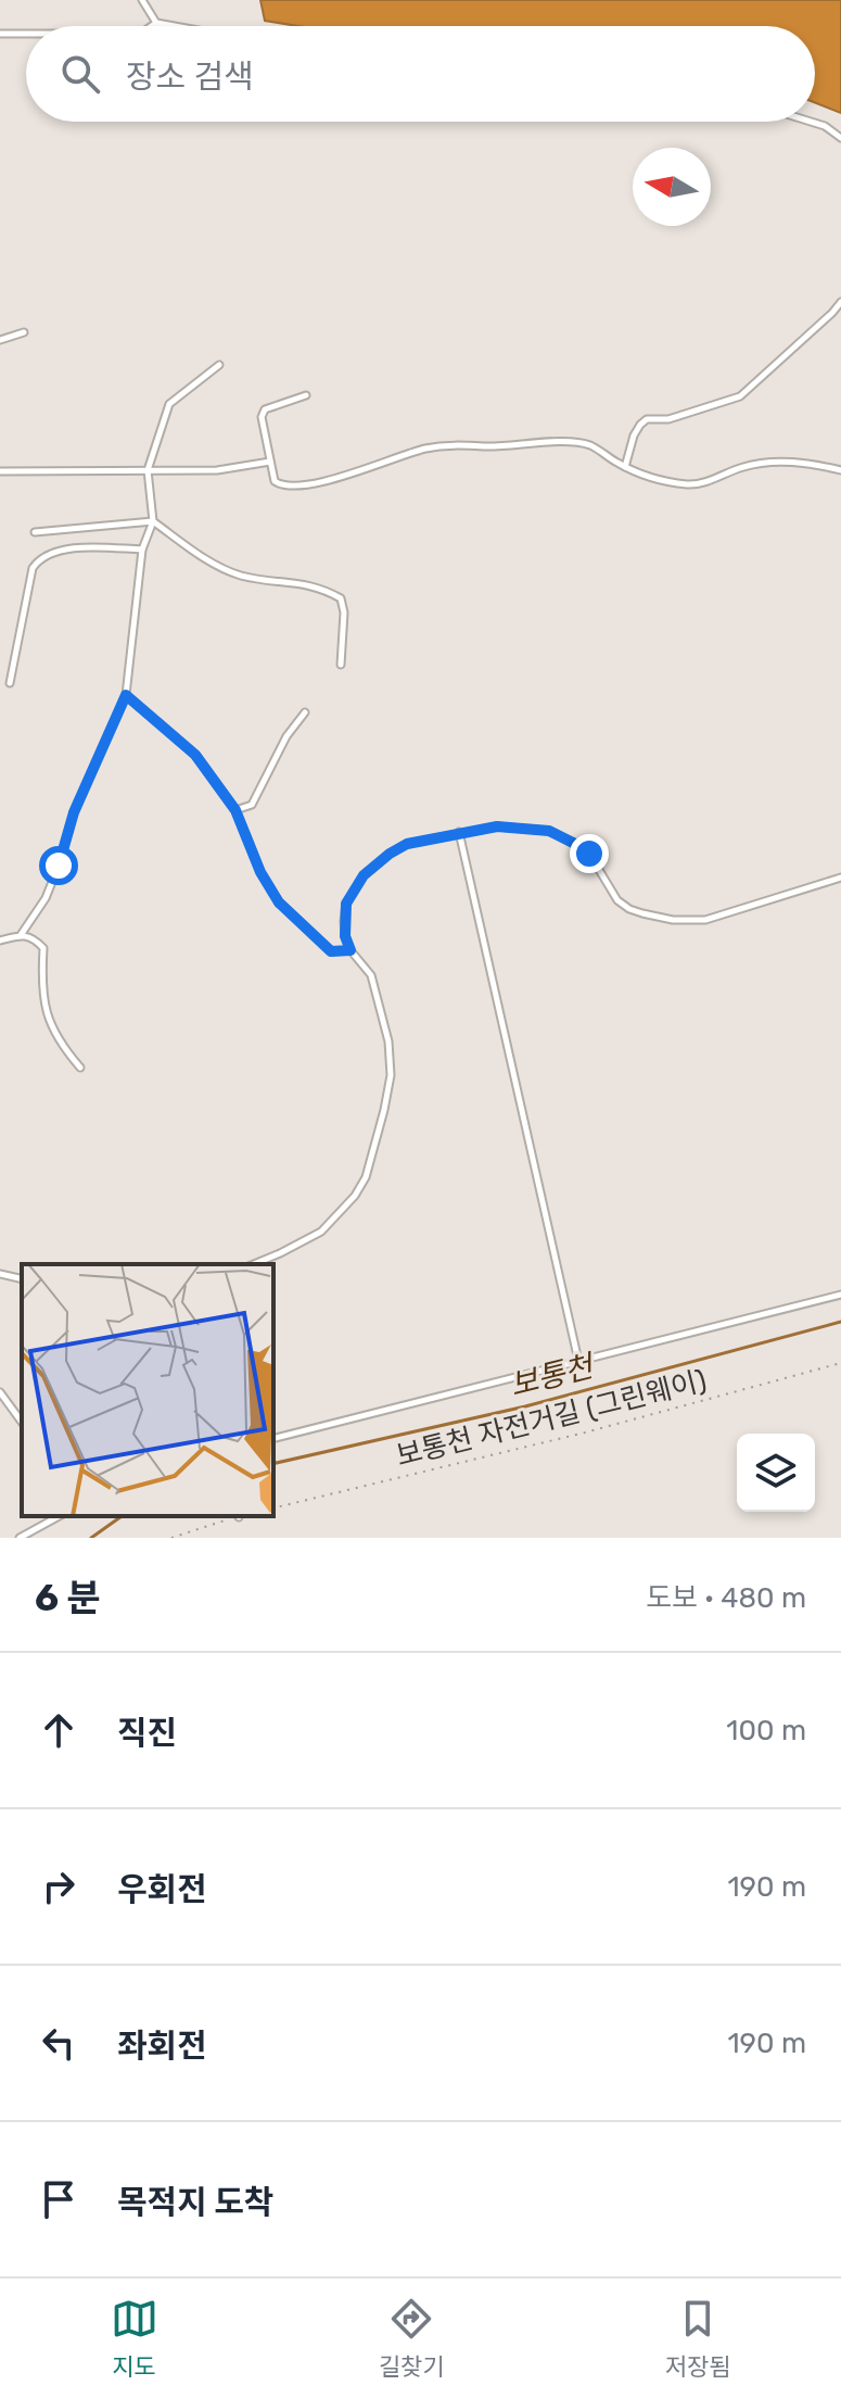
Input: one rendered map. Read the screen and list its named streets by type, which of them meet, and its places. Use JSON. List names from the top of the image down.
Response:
{
  "streets": {
    "path": ["보통천 자전거길 (그린웨이)"]
  },
  "water": ["보통천"],
  "north": "left",
  "page": {
    "search": "장소 검색",
    "heading": ["6 분", "도보 · 480 m"],
    "list": [
      ["직진", "100 m"],
      ["우회전", "190 m"],
      ["좌회전", "190 m"],
      "목적지 도착"
    ],
    "nav": ["지도", "길찾기", "저장됨"]
  }
}
